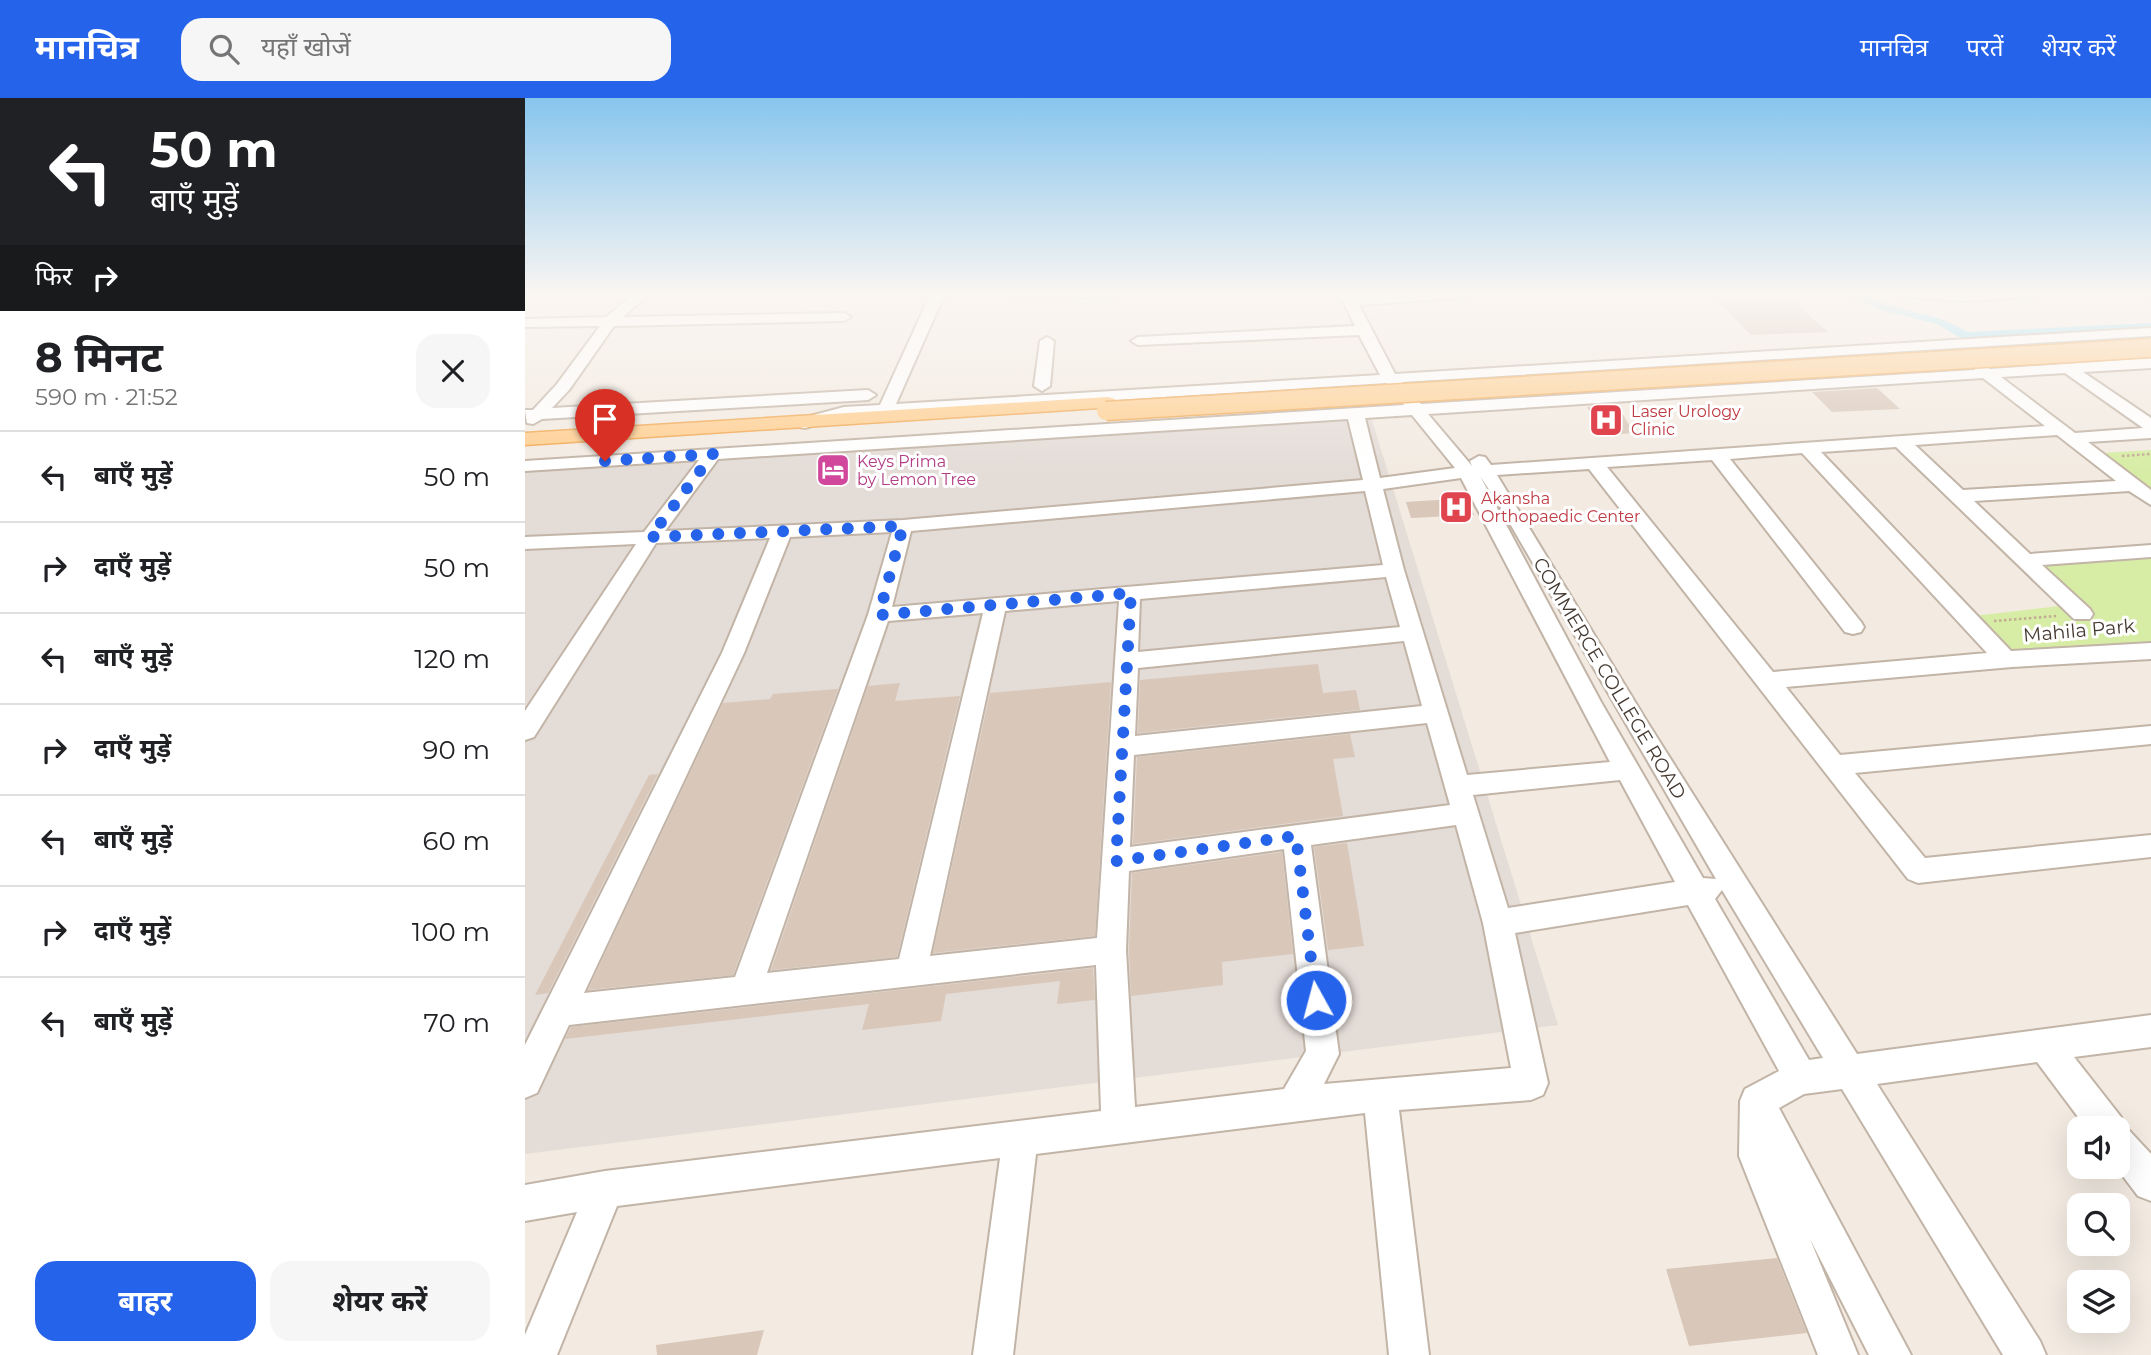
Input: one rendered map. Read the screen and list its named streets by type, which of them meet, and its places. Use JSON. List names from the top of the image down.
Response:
{
  "streets": {
    "street": ["COMMERCE COLLEGE ROAD"],
    "path": ["Mahila Park"]
  },
  "places": {
    "hospital": ["Laser Urology Clinic", "Akansha Orthopaedic Center"],
    "hotel": ["Keys Prima by Lemon Tree"]
  },
  "page": {
    "header": "मानचित्र",
    "search": "यहाँ खोजें",
    "nav": ["मानचित्र", "परतें", "शेयर करें"],
    "turn": ["50 m", "बाएँ मुड़ें"],
    "then": "फिर",
    "heading": ["8 मिनट", "590 m · 21:52"],
    "list": [
      {
        "name": "बाएँ मुड़ें",
        "value": "50 m"
      },
      {
        "name": "दाएँ मुड़ें",
        "value": "50 m"
      },
      {
        "name": "बाएँ मुड़ें",
        "value": "120 m"
      },
      {
        "name": "दाएँ मुड़ें",
        "value": "90 m"
      },
      {
        "name": "बाएँ मुड़ें",
        "value": "60 m"
      },
      {
        "name": "दाएँ मुड़ें",
        "value": "100 m"
      },
      {
        "name": "बाएँ मुड़ें",
        "value": "70 m"
      }
    ],
    "buttons": ["बाहर", "शेयर करें"]
  }
}
